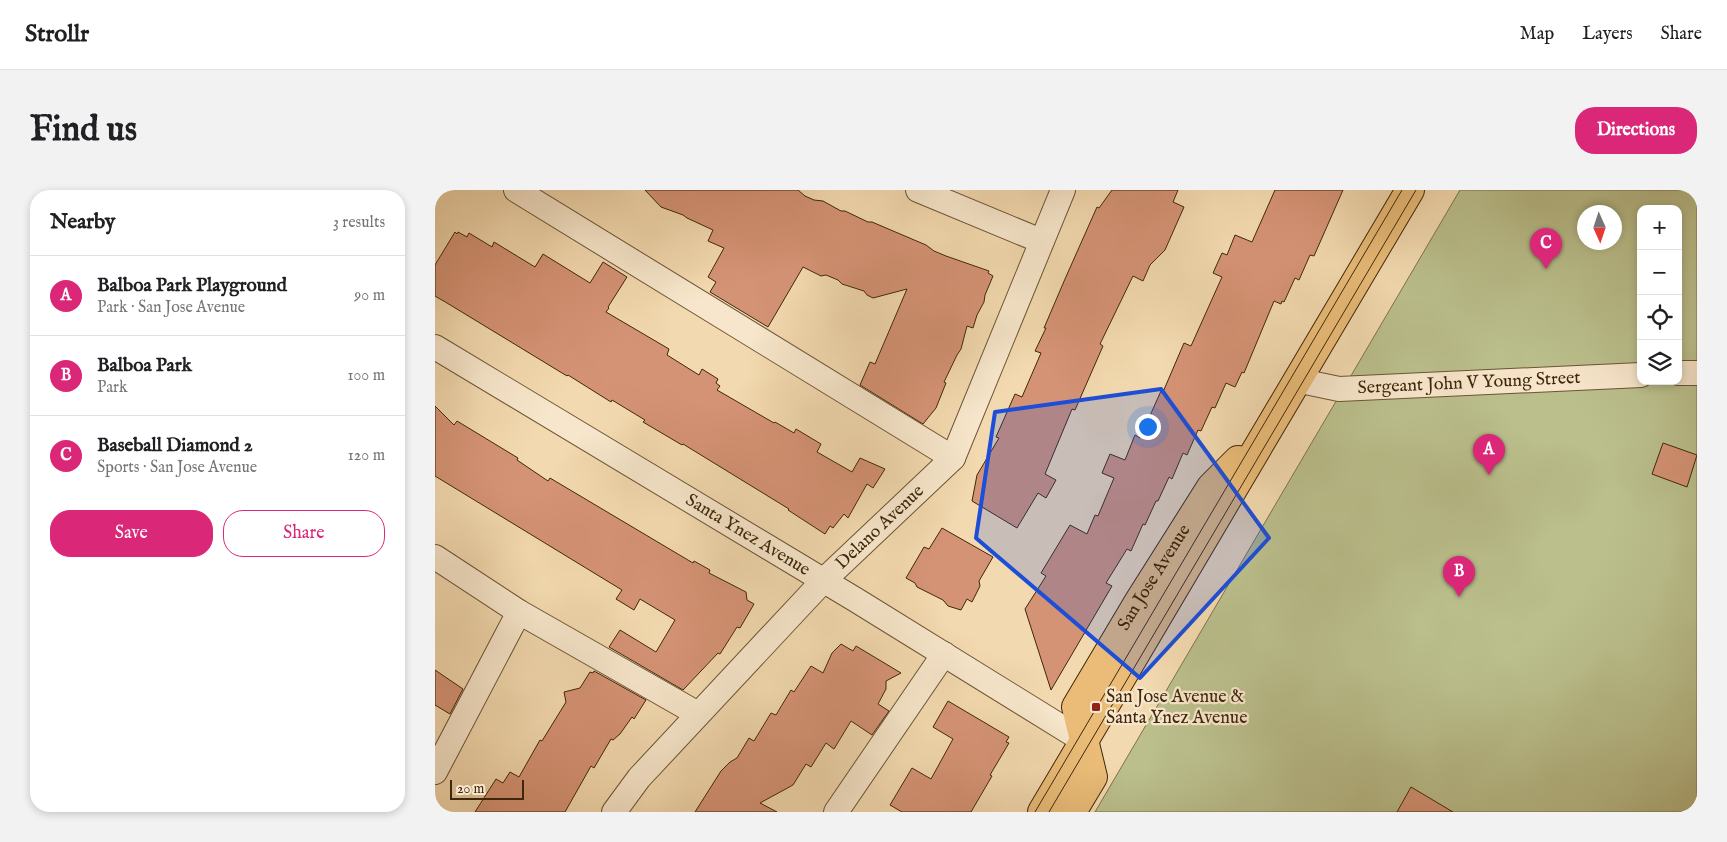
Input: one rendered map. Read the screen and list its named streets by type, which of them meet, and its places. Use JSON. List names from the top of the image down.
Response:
{
  "streets": {
    "main road": ["San Jose Avenue"],
    "street": ["Sergeant John V Young Street", "Delano Avenue", "Santa Ynez Avenue"]
  },
  "crossings": [
    ["Sergeant John V Young Street", "San Jose Avenue"],
    ["Delano Avenue", "Santa Ynez Avenue"],
    ["Santa Ynez Avenue", "San Jose Avenue"]
  ],
  "places": {
    "transit": ["San Jose Avenue & Santa Ynez Avenue"]
  },
  "scale_bar": "20 m",
  "north": "bottom",
  "page": {
    "header": "Strollr",
    "nav": ["Map", "Layers", "Share"],
    "buttons": [
      "Directions",
      ["Save", "Share"]
    ],
    "title": "Find us",
    "heading": ["Nearby", "3 results"],
    "map_buttons": ["+", "−"],
    "pins": ["C", "A", "B"],
    "list": [
      {
        "mark": "A",
        "name": "Balboa Park Playground",
        "note": "Park · San Jose Avenue",
        "value": "90 m"
      },
      {
        "mark": "B",
        "name": "Balboa Park",
        "note": "Park",
        "value": "100 m"
      },
      {
        "mark": "C",
        "name": "Baseball Diamond 2",
        "note": "Sports · San Jose Avenue",
        "value": "120 m"
      }
    ],
    "scale": "20 m"
  }
}
